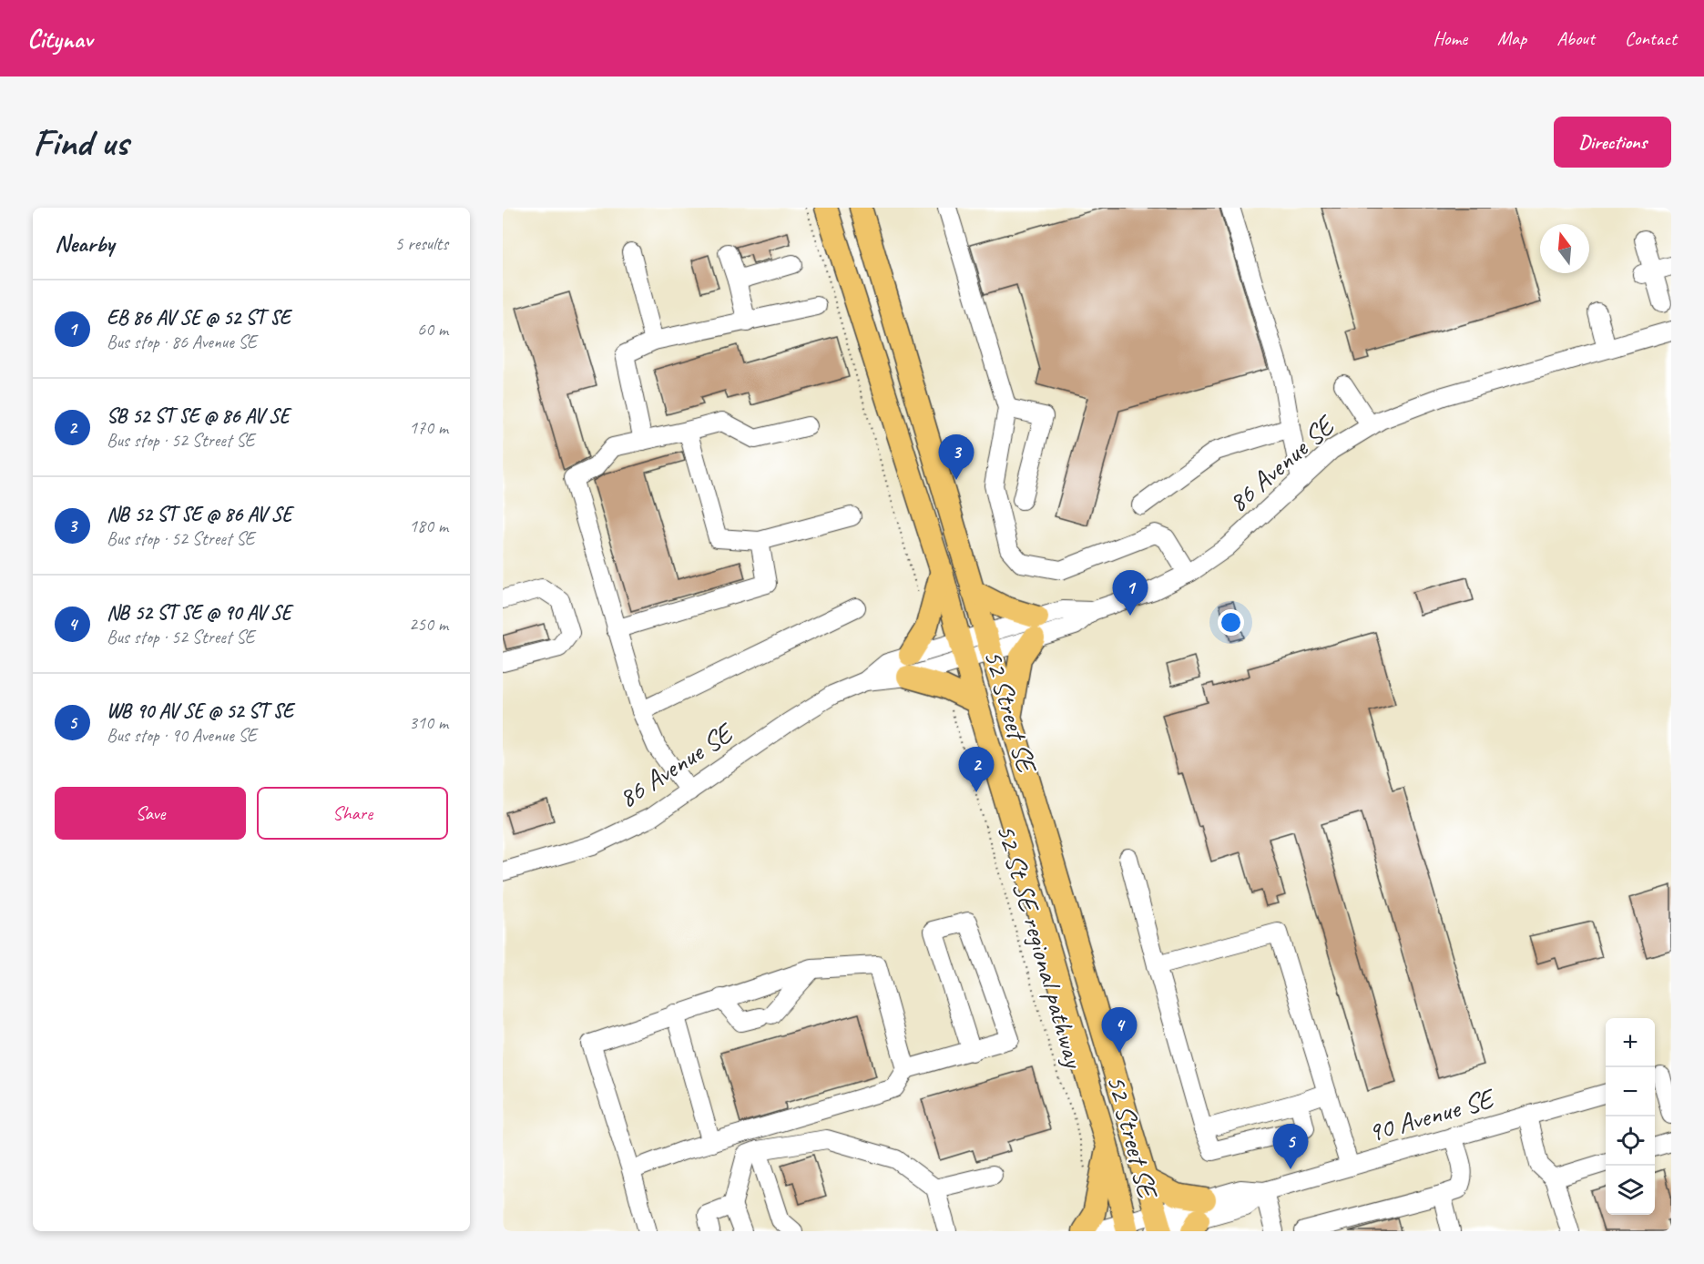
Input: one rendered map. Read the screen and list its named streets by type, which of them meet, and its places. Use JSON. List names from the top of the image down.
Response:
{
  "streets": {
    "main road": ["52 Street SE"],
    "street": ["86 Avenue SE", "90 Avenue SE"],
    "path": ["52 St SE regional pathway"]
  },
  "crossings": [
    ["86 Avenue SE", "52 Street SE"],
    ["52 Street SE", "90 Avenue SE"]
  ],
  "north": "top",
  "page": {
    "header": "Citynav",
    "nav": [
      "Home",
      "Map",
      "About",
      "Contact"
    ],
    "buttons": [
      "Directions",
      ["Save", "Share"]
    ],
    "title": "Find us",
    "heading": ["Nearby", "5 results"],
    "list": [
      {
        "mark": "1",
        "name": "EB 86 AV SE @ 52 ST SE",
        "note": "Bus stop · 86 Avenue SE",
        "value": "60 m"
      },
      {
        "mark": "2",
        "name": "SB 52 ST SE @ 86 AV SE",
        "note": "Bus stop · 52 Street SE",
        "value": "170 m"
      },
      {
        "mark": "3",
        "name": "NB 52 ST SE @ 86 AV SE",
        "note": "Bus stop · 52 Street SE",
        "value": "180 m"
      },
      {
        "mark": "4",
        "name": "NB 52 ST SE @ 90 AV SE",
        "note": "Bus stop · 52 Street SE",
        "value": "250 m"
      },
      {
        "mark": "5",
        "name": "WB 90 AV SE @ 52 ST SE",
        "note": "Bus stop · 90 Avenue SE",
        "value": "310 m"
      }
    ],
    "pins": [
      "3",
      "1",
      "2",
      "4",
      "5"
    ],
    "map_buttons": ["+", "−"]
  }
}
